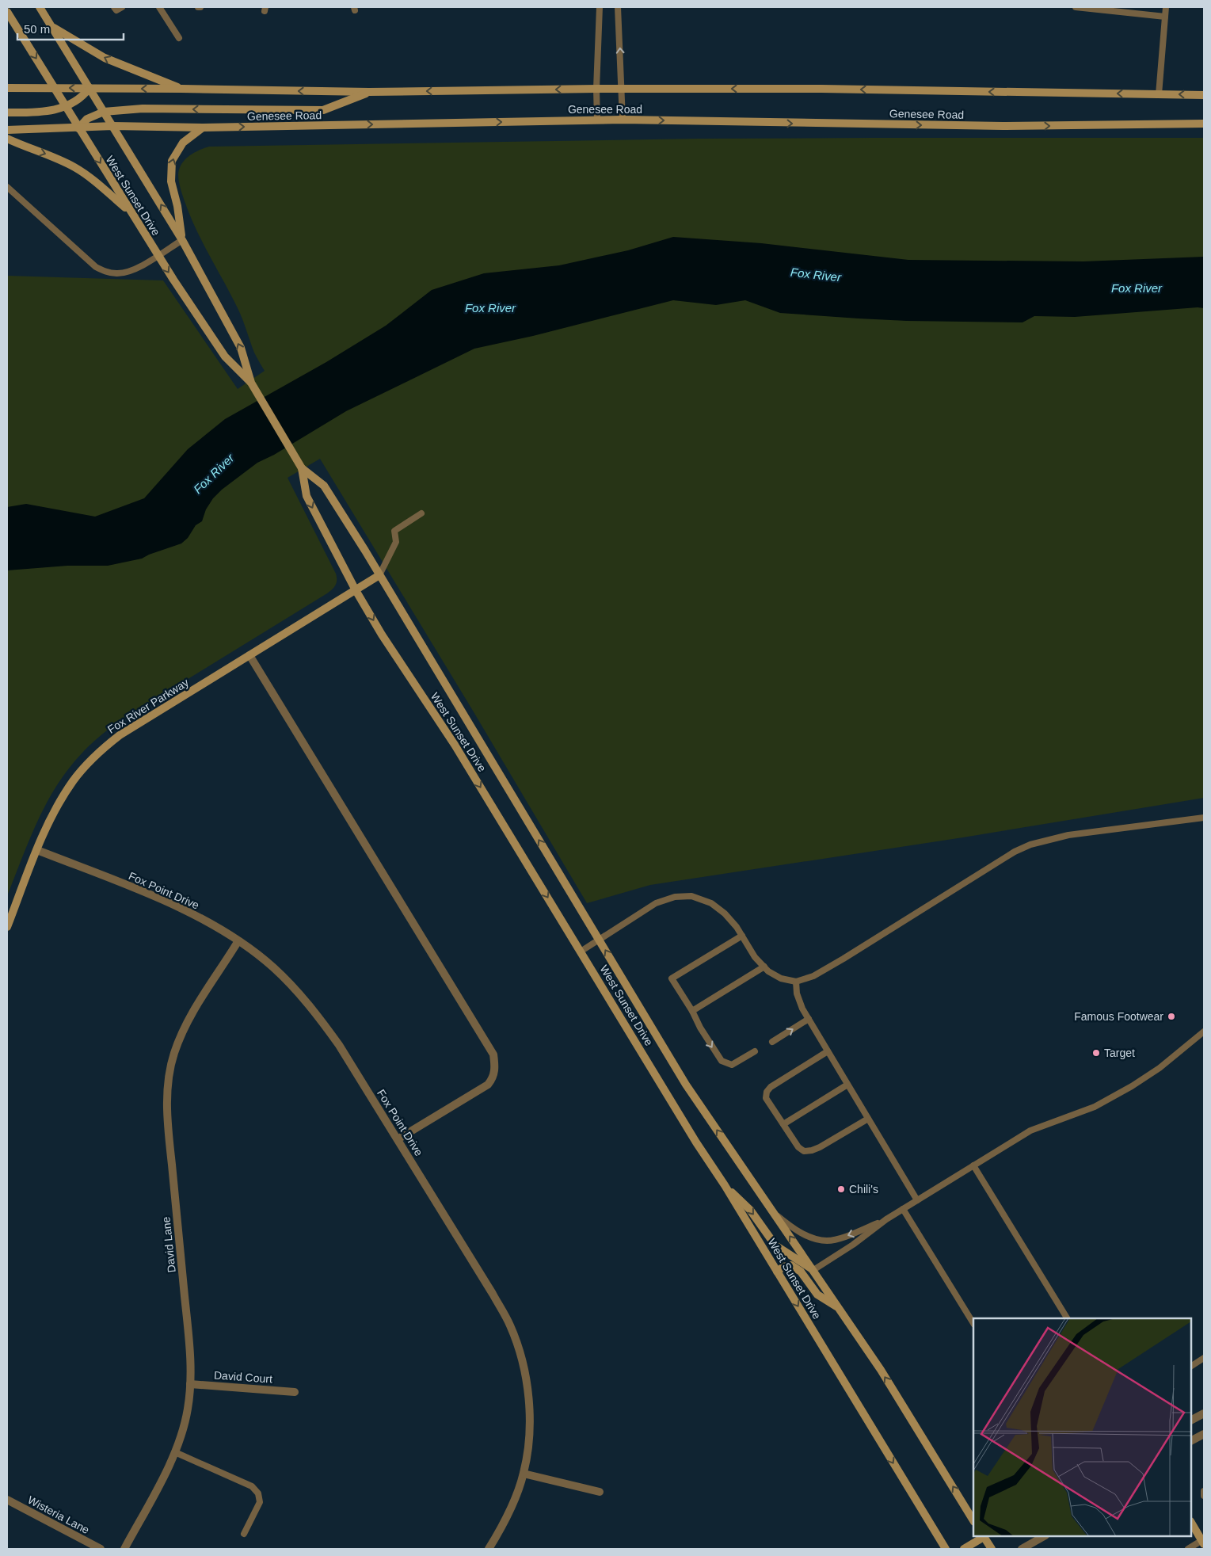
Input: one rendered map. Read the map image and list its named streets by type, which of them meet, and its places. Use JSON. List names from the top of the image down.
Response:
{
  "streets": {
    "main road": ["Genesee Road", "West Sunset Drive", "Fox River Parkway"],
    "street": [
      "Fox Point Drive",
      "David Lane",
      "David Court",
      "Wisteria Lane"
    ]
  },
  "crossings": [
    ["Genesee Road", "West Sunset Drive"],
    ["West Sunset Drive", "Fox River Parkway"],
    ["Fox River Parkway", "Fox Point Drive"],
    ["Fox Point Drive", "David Lane"],
    ["David Lane", "David Court"]
  ],
  "water": ["Fox River"],
  "places": ["Famous Footwear", "Target", "Chili's"],
  "scale_bar": "50 m"
}
